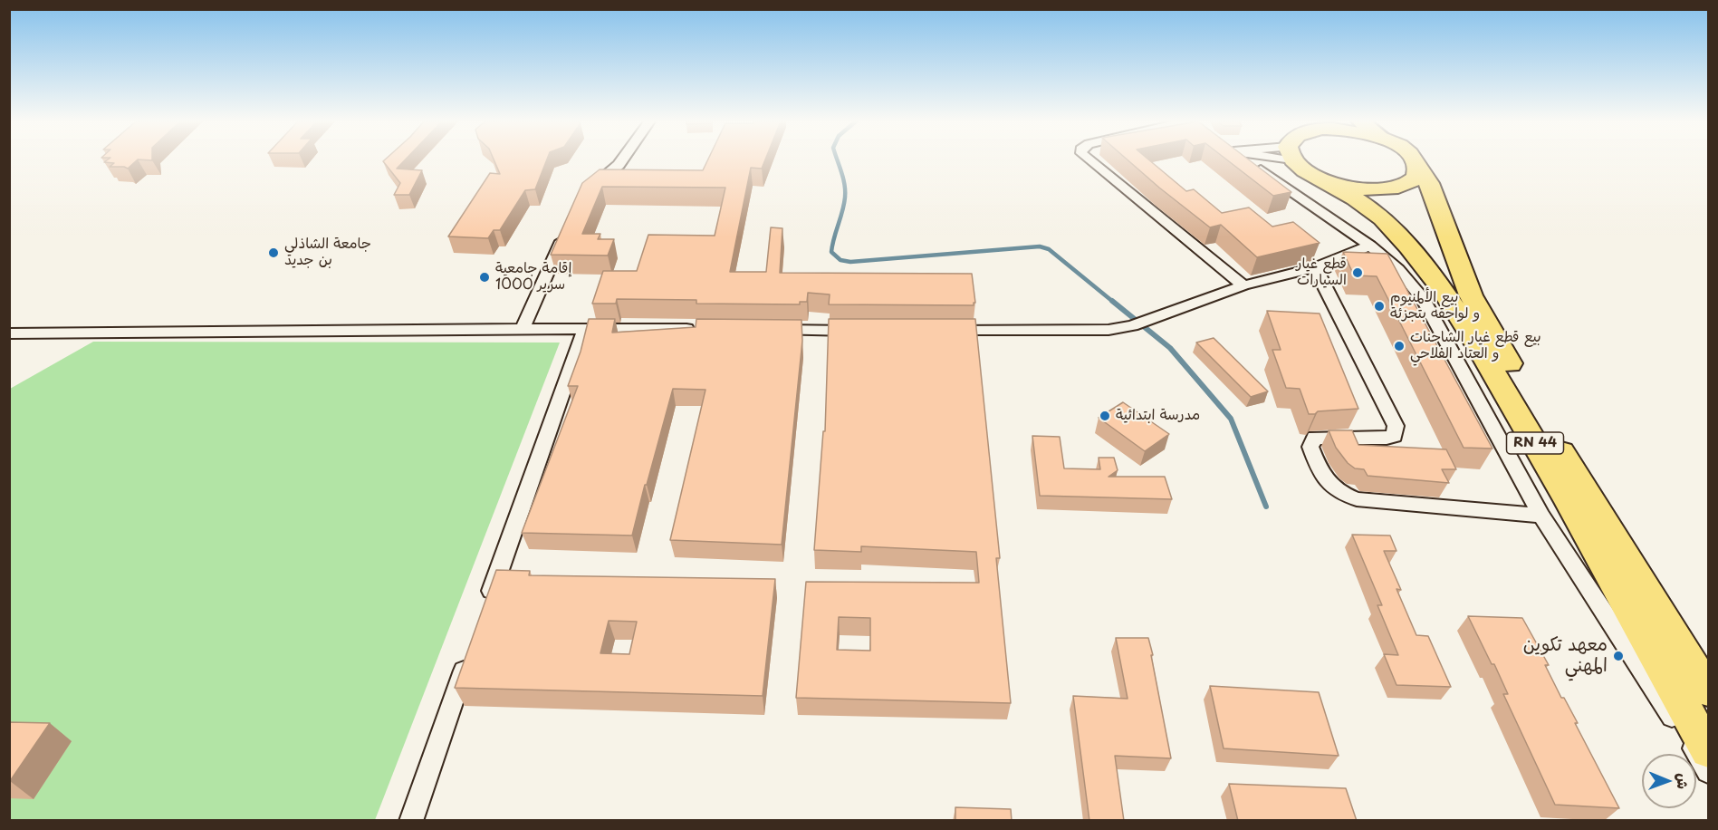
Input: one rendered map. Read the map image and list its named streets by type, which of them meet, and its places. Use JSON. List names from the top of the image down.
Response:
{
  "streets": {
    "highway": ["RN 44"]
  },
  "places": [
    "جامعة الشاذلي بن جديد",
    "قطع غيار السيارات",
    "إقامة جامعية 1000 سرير",
    "بيع الألمنيوم و لواحقه بتجزئة",
    "بيع قطع غيار الشاحنات و العتاد الفلاحي",
    "مدرسة ابتدائية",
    "معهد تكوين المهني"
  ],
  "north": "right"
}
